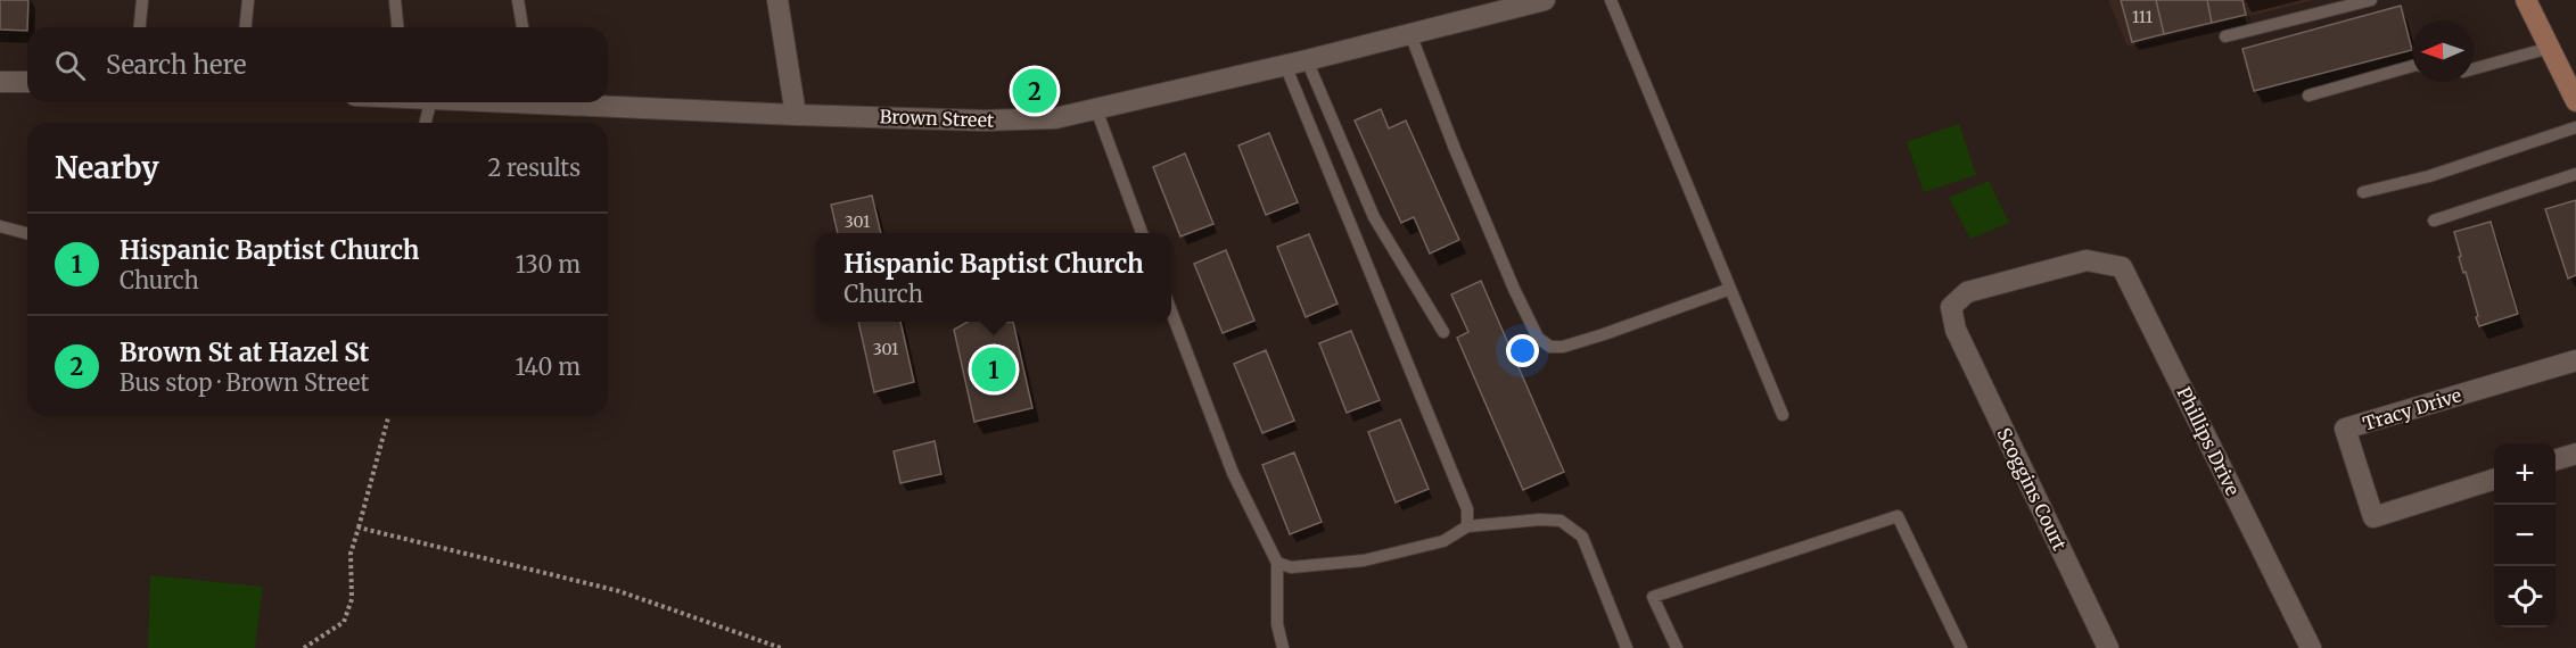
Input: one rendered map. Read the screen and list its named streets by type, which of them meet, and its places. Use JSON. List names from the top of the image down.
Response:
{
  "streets": {
    "street": [
      "Brown Street",
      "Tracy Drive",
      "Phillips Drive",
      "Scoggins Court"
    ]
  },
  "crossings": [
    ["Phillips Drive", "Scoggins Court"]
  ],
  "house_numbers": ["111", "301", "301"],
  "north": "left",
  "page": {
    "search": "Search here",
    "pins": ["2", "1"],
    "heading": ["Nearby", "2 results"],
    "list": [
      {
        "mark": "1",
        "name": "Hispanic Baptist Church",
        "note": "Church",
        "value": "130 m"
      },
      {
        "mark": "2",
        "name": "Brown St at Hazel St",
        "note": "Bus stop · Brown Street",
        "value": "140 m"
      }
    ],
    "popup": ["Hispanic Baptist Church", "Church"],
    "map_buttons": ["+", "−"]
  }
}
